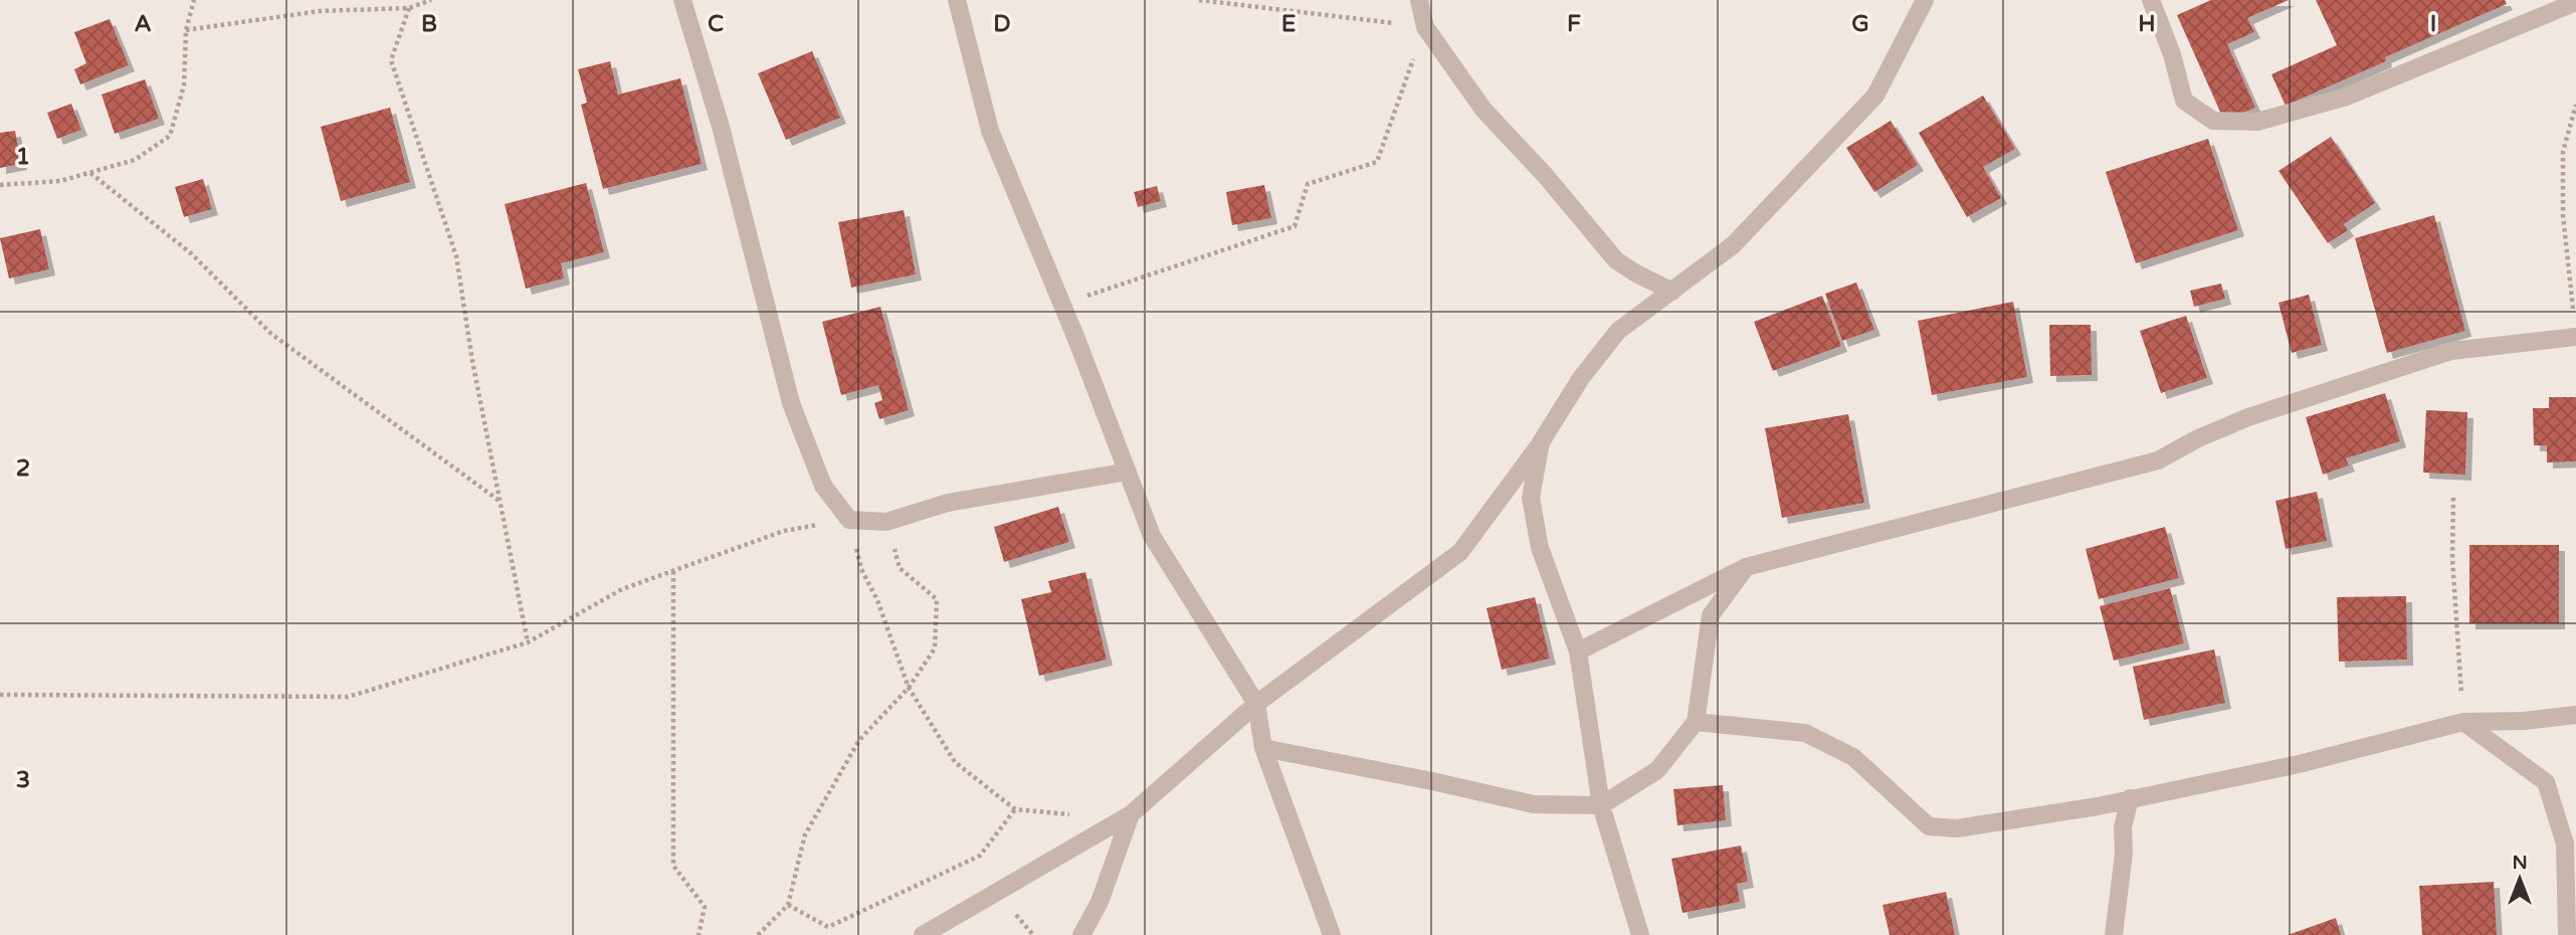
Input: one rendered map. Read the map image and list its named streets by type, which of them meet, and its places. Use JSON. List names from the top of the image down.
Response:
{
  "north": "top",
  "grid": {
    "columns": [
      "A",
      "B",
      "C",
      "D",
      "E",
      "F",
      "G",
      "H",
      "I"
    ],
    "rows": ["1", "2", "3"]
  }
}
